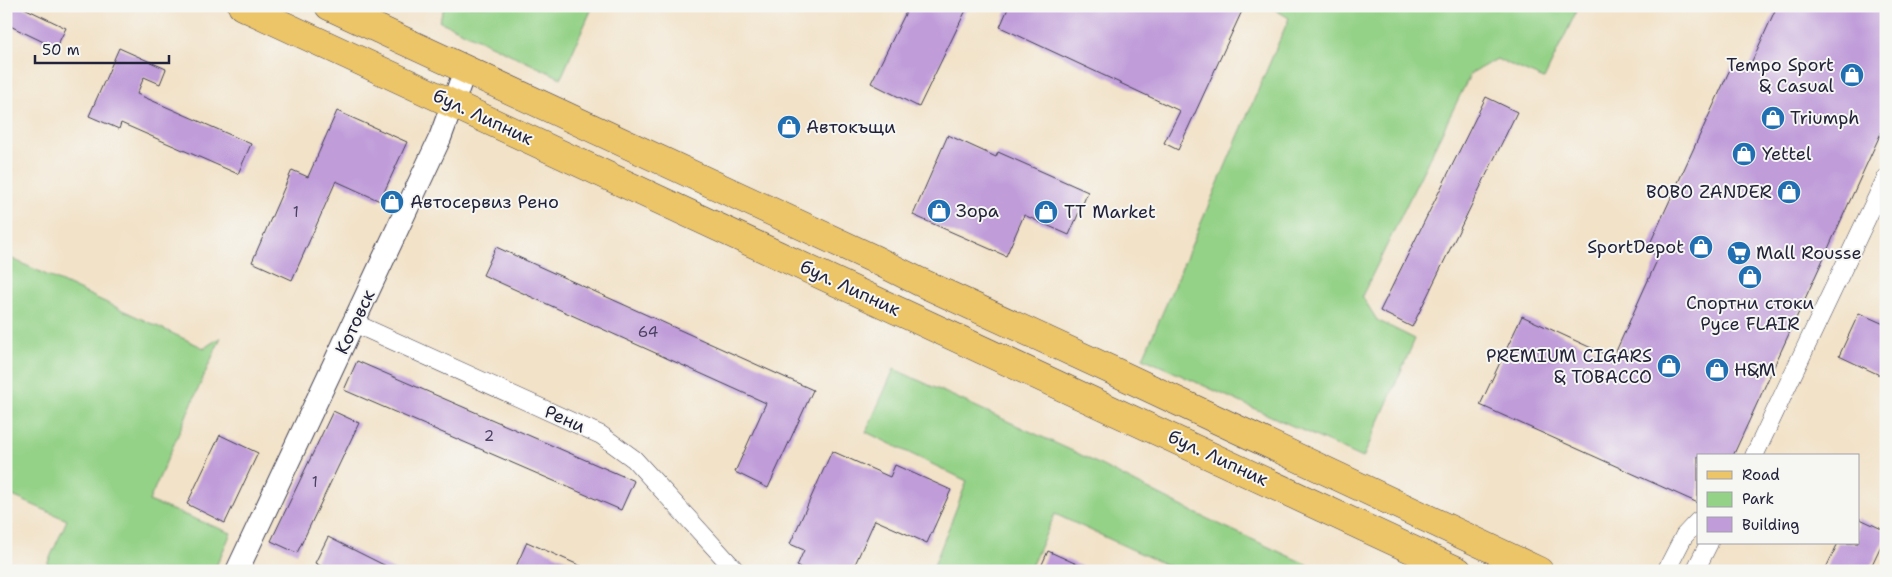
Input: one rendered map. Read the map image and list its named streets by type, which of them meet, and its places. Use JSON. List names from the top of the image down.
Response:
{
  "streets": {
    "main road": ["бул. Липник"],
    "street": ["Котовск", "Рени"]
  },
  "crossings": [
    ["бул. Липник", "Котовск"],
    ["Котовск", "Рени"]
  ],
  "places": {
    "shop": [
      "Tempo Sport & Casual",
      "Triumph",
      "Автокъщи",
      "Yettel",
      "BOBO ZANDER",
      "Автосервиз Рено",
      "Зора",
      "TT Market",
      "SportDepot",
      "Спортни стоки Русе FLAIR",
      "PREMIUM CIGARS & TOBACCO",
      "H&M"
    ],
    "supermarket": ["Mall Rousse"]
  },
  "house_numbers": [
    "1",
    "64",
    "2",
    "1"
  ],
  "legend": ["Road", "Park", "Building"],
  "scale_bar": "50 m"
}
